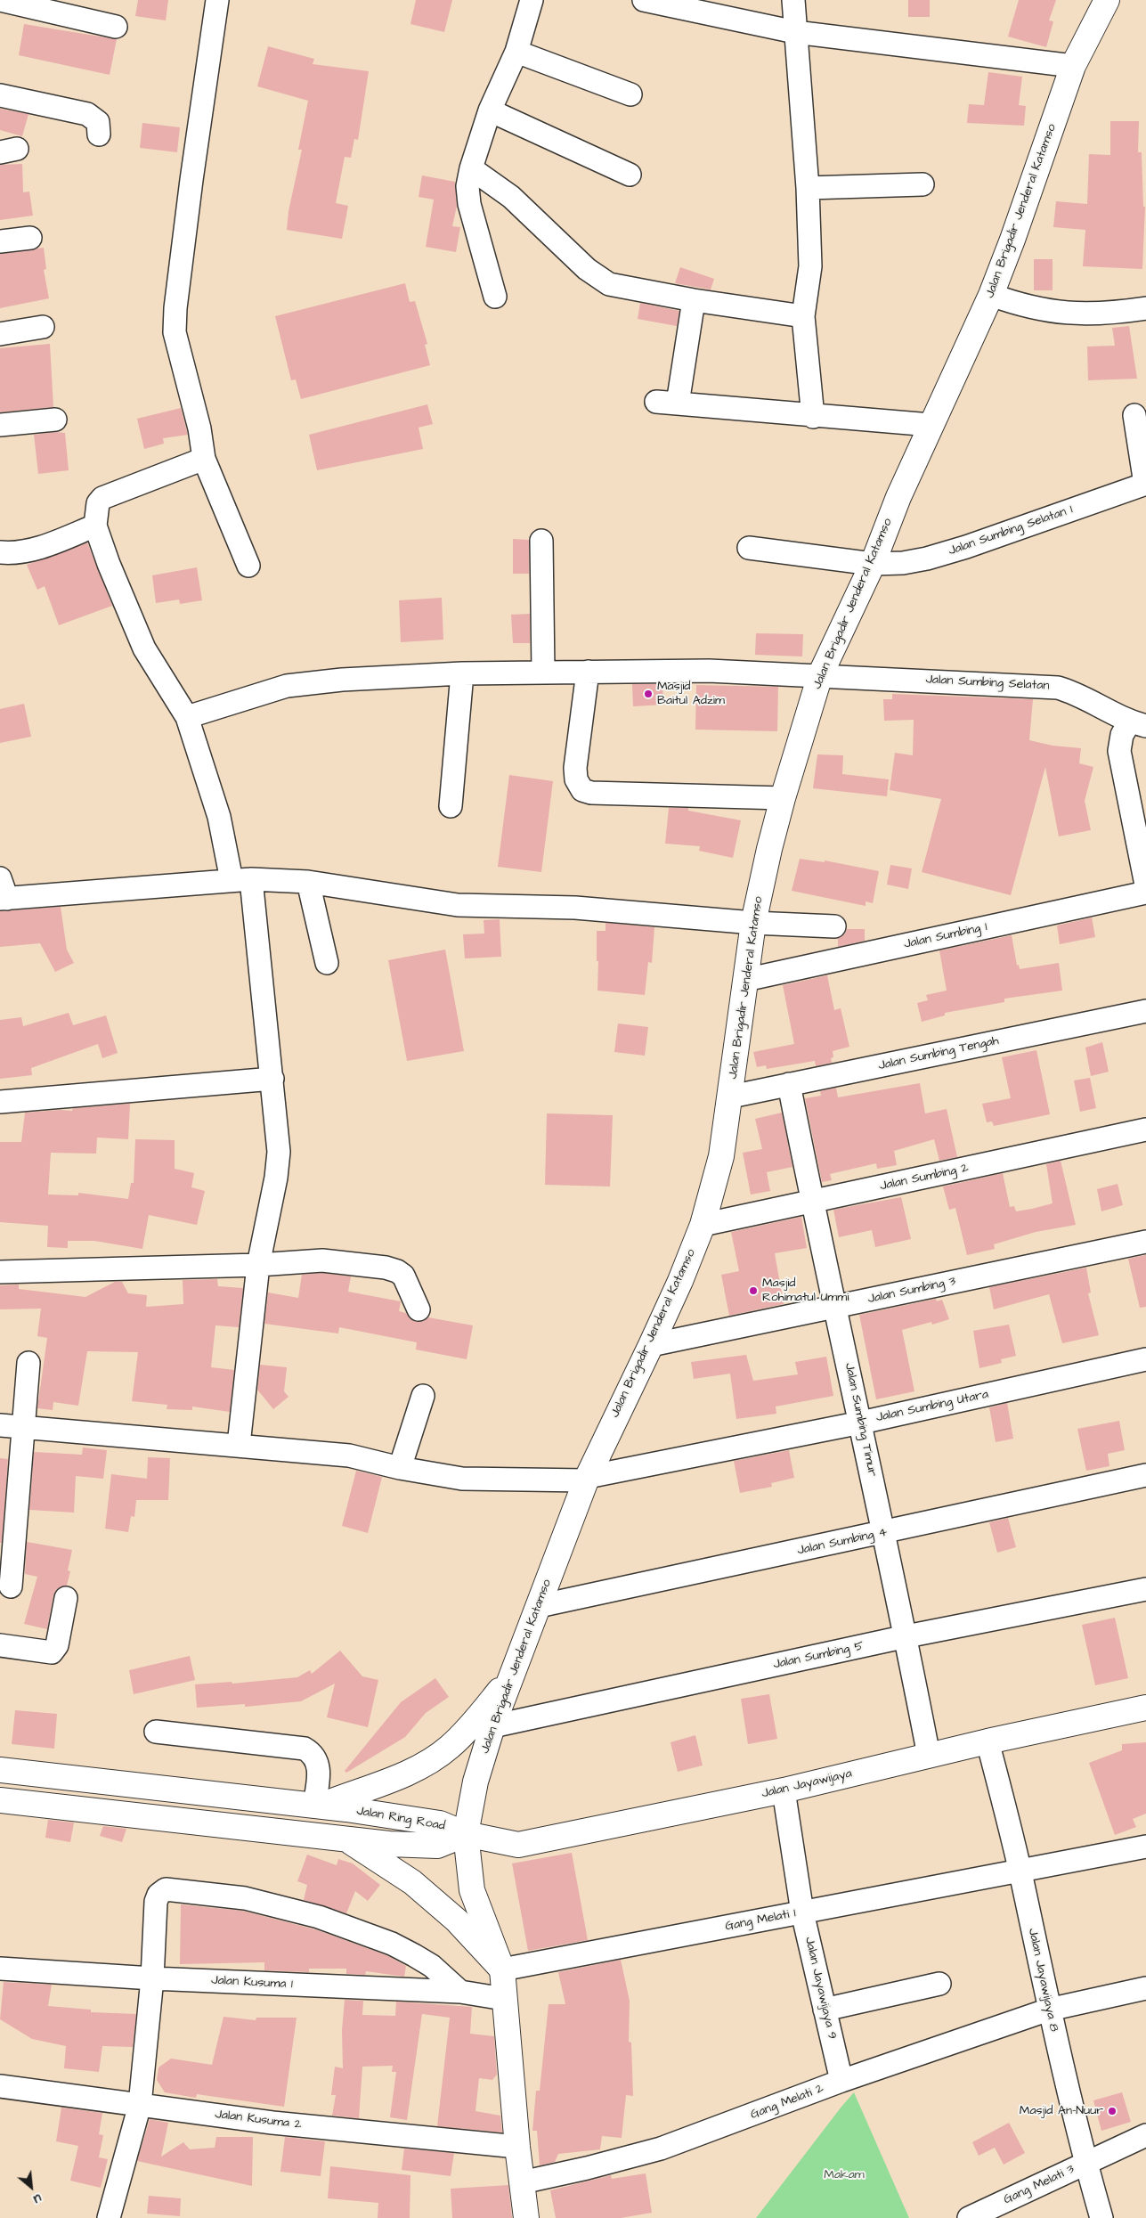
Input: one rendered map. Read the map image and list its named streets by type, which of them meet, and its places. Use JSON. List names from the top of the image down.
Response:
{
  "streets": {
    "main road": ["Jalan Brigadir Jenderal Katamso", "Jalan Jayawijaya", "Jalan Ring Road"],
    "street": [
      "Jalan Sumbing Selatan 1",
      "Jalan Sumbing Selatan",
      "Jalan Sumbing 1",
      "Jalan Sumbing Tengah",
      "Jalan Sumbing 2",
      "Jalan Sumbing 3",
      "Jalan Sumbing Utara",
      "Jalan Sumbing Timur",
      "Jalan Sumbing 4",
      "Jalan Sumbing 5",
      "Gang Melati 1",
      "Jalan Jayawijaya 8",
      "Jalan Kusuma 1",
      "Jalan Jayawijaya 9",
      "Gang Melati 2",
      "Jalan Kusuma 2",
      "Gang Melati 3"
    ]
  },
  "crossings": [
    ["Jalan Brigadir Jenderal Katamso", "Jalan Sumbing Selatan 1"],
    ["Jalan Brigadir Jenderal Katamso", "Jalan Sumbing Selatan"],
    ["Jalan Brigadir Jenderal Katamso", "Jalan Sumbing 1"],
    ["Jalan Brigadir Jenderal Katamso", "Jalan Sumbing Tengah"],
    ["Jalan Brigadir Jenderal Katamso", "Jalan Sumbing 2"],
    ["Jalan Brigadir Jenderal Katamso", "Jalan Sumbing 3"],
    ["Jalan Brigadir Jenderal Katamso", "Jalan Sumbing Utara"],
    ["Jalan Brigadir Jenderal Katamso", "Jalan Sumbing 4"],
    ["Jalan Brigadir Jenderal Katamso", "Jalan Sumbing 5"],
    ["Jalan Brigadir Jenderal Katamso", "Jalan Jayawijaya"],
    ["Jalan Brigadir Jenderal Katamso", "Jalan Ring Road"],
    ["Jalan Brigadir Jenderal Katamso", "Gang Melati 1"],
    ["Jalan Brigadir Jenderal Katamso", "Jalan Kusuma 1"],
    ["Jalan Brigadir Jenderal Katamso", "Gang Melati 2"],
    ["Jalan Brigadir Jenderal Katamso", "Jalan Kusuma 2"],
    ["Jalan Sumbing Tengah", "Jalan Sumbing Timur"],
    ["Jalan Sumbing 2", "Jalan Sumbing Timur"],
    ["Jalan Sumbing 3", "Jalan Sumbing Timur"],
    ["Jalan Sumbing Utara", "Jalan Sumbing Timur"],
    ["Jalan Sumbing Timur", "Jalan Sumbing 4"],
    ["Jalan Sumbing Timur", "Jalan Sumbing 5"],
    ["Jalan Sumbing Timur", "Jalan Jayawijaya"],
    ["Jalan Jayawijaya", "Jalan Ring Road"],
    ["Jalan Jayawijaya", "Jalan Jayawijaya 8"],
    ["Jalan Jayawijaya", "Jalan Jayawijaya 9"],
    ["Gang Melati 1", "Jalan Jayawijaya 8"],
    ["Gang Melati 1", "Jalan Jayawijaya 9"],
    ["Jalan Jayawijaya 8", "Gang Melati 2"],
    ["Jalan Jayawijaya 8", "Gang Melati 3"],
    ["Jalan Jayawijaya 9", "Gang Melati 2"]
  ],
  "parks": ["Makam"],
  "places": ["Masjid Baitul Adzim", "Masjid Rohimatul Ummi", "Masjid An-Nuur"],
  "north": "bottom right"
}
